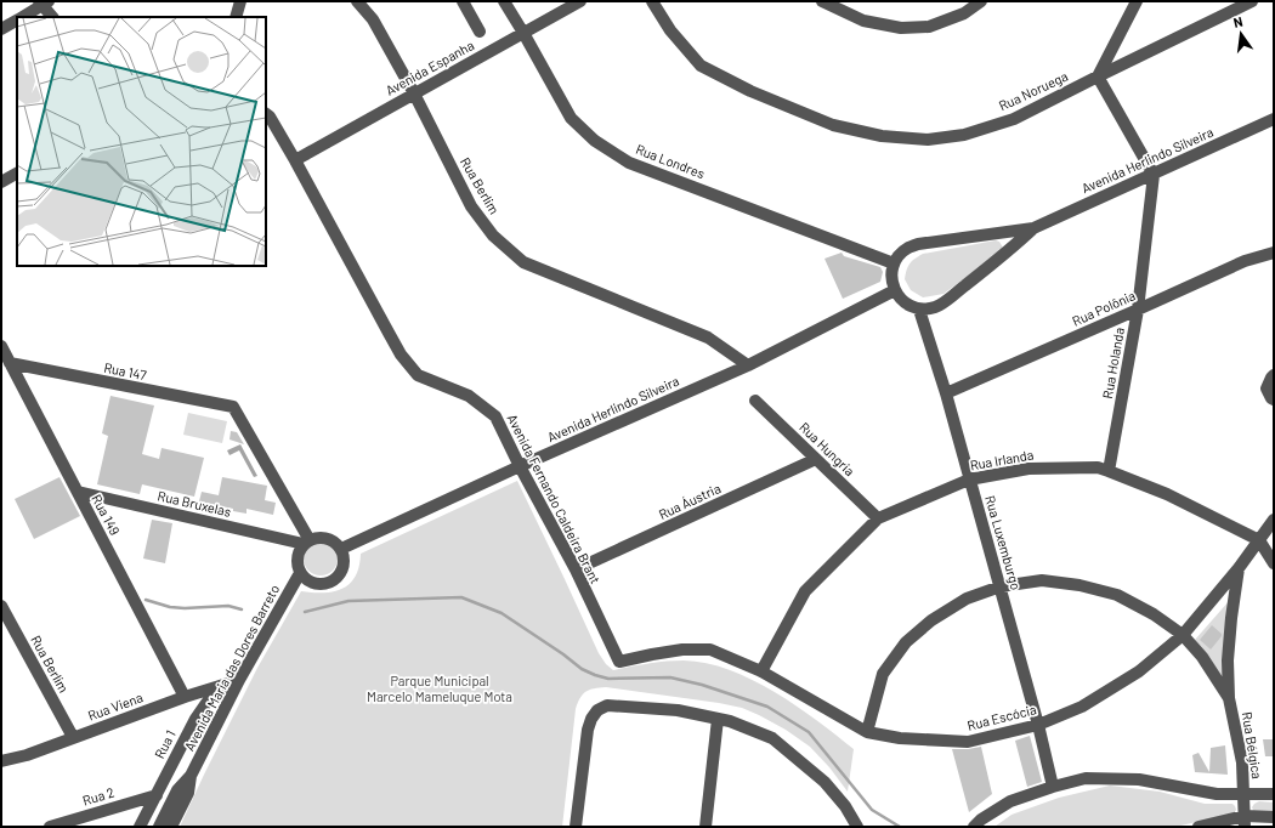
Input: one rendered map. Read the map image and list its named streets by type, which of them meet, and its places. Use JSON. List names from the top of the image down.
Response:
{
  "streets": {
    "street": [
      "Avenida Espanha",
      "Rua Noruega",
      "Avenida Herlindo Silveira",
      "Rua Londres",
      "Rua Berlim",
      "Rua Polônia",
      "Rua Holanda",
      "Rua 147",
      "Rua Hungria",
      "Rua Irlanda",
      "Avenida Fernando Caldeira Brant",
      "Rua Áustria",
      "Rua Bruxelas",
      "Rua 149",
      "Rua Luxemburgo",
      "Avenida Maria das Dores Barreto",
      "Rua Viena",
      "Rua Escócia",
      "Rua 1",
      "Rua Bélgica",
      "Rua 2"
    ]
  },
  "crossings": [
    ["Avenida Espanha", "Rua Londres"],
    ["Avenida Espanha", "Rua Berlim"],
    ["Avenida Espanha", "Avenida Fernando Caldeira Brant"],
    ["Avenida Herlindo Silveira", "Rua Londres"],
    ["Avenida Herlindo Silveira", "Rua Berlim"],
    ["Avenida Herlindo Silveira", "Rua Holanda"],
    ["Avenida Herlindo Silveira", "Rua 147"],
    ["Avenida Herlindo Silveira", "Avenida Fernando Caldeira Brant"],
    ["Avenida Herlindo Silveira", "Rua Bruxelas"],
    ["Avenida Herlindo Silveira", "Rua Luxemburgo"],
    ["Avenida Herlindo Silveira", "Avenida Maria das Dores Barreto"],
    ["Rua Berlim", "Rua Viena"],
    ["Rua Polônia", "Rua Holanda"],
    ["Rua Polônia", "Rua Luxemburgo"],
    ["Rua Holanda", "Rua Irlanda"],
    ["Rua 147", "Rua Bruxelas"],
    ["Rua 147", "Rua 149"],
    ["Rua 147", "Avenida Maria das Dores Barreto"],
    ["Rua Hungria", "Rua Irlanda"],
    ["Rua Hungria", "Rua Áustria"],
    ["Rua Irlanda", "Rua Luxemburgo"],
    ["Rua Irlanda", "Rua Escócia"],
    ["Avenida Fernando Caldeira Brant", "Rua Áustria"],
    ["Avenida Fernando Caldeira Brant", "Rua Escócia"],
    ["Rua Bruxelas", "Rua 149"],
    ["Rua Bruxelas", "Avenida Maria das Dores Barreto"],
    ["Rua 149", "Rua Viena"],
    ["Rua Luxemburgo", "Rua Escócia"],
    ["Rua Luxemburgo", "Rua Bélgica"],
    ["Avenida Maria das Dores Barreto", "Rua Viena"],
    ["Avenida Maria das Dores Barreto", "Rua 1"],
    ["Rua Viena", "Rua 1"],
    ["Rua Escócia", "Rua Bélgica"],
    ["Rua 1", "Rua 2"]
  ],
  "parks": ["Parque Municipal Marcelo Mameluque Mota"],
  "north": "top"
}
